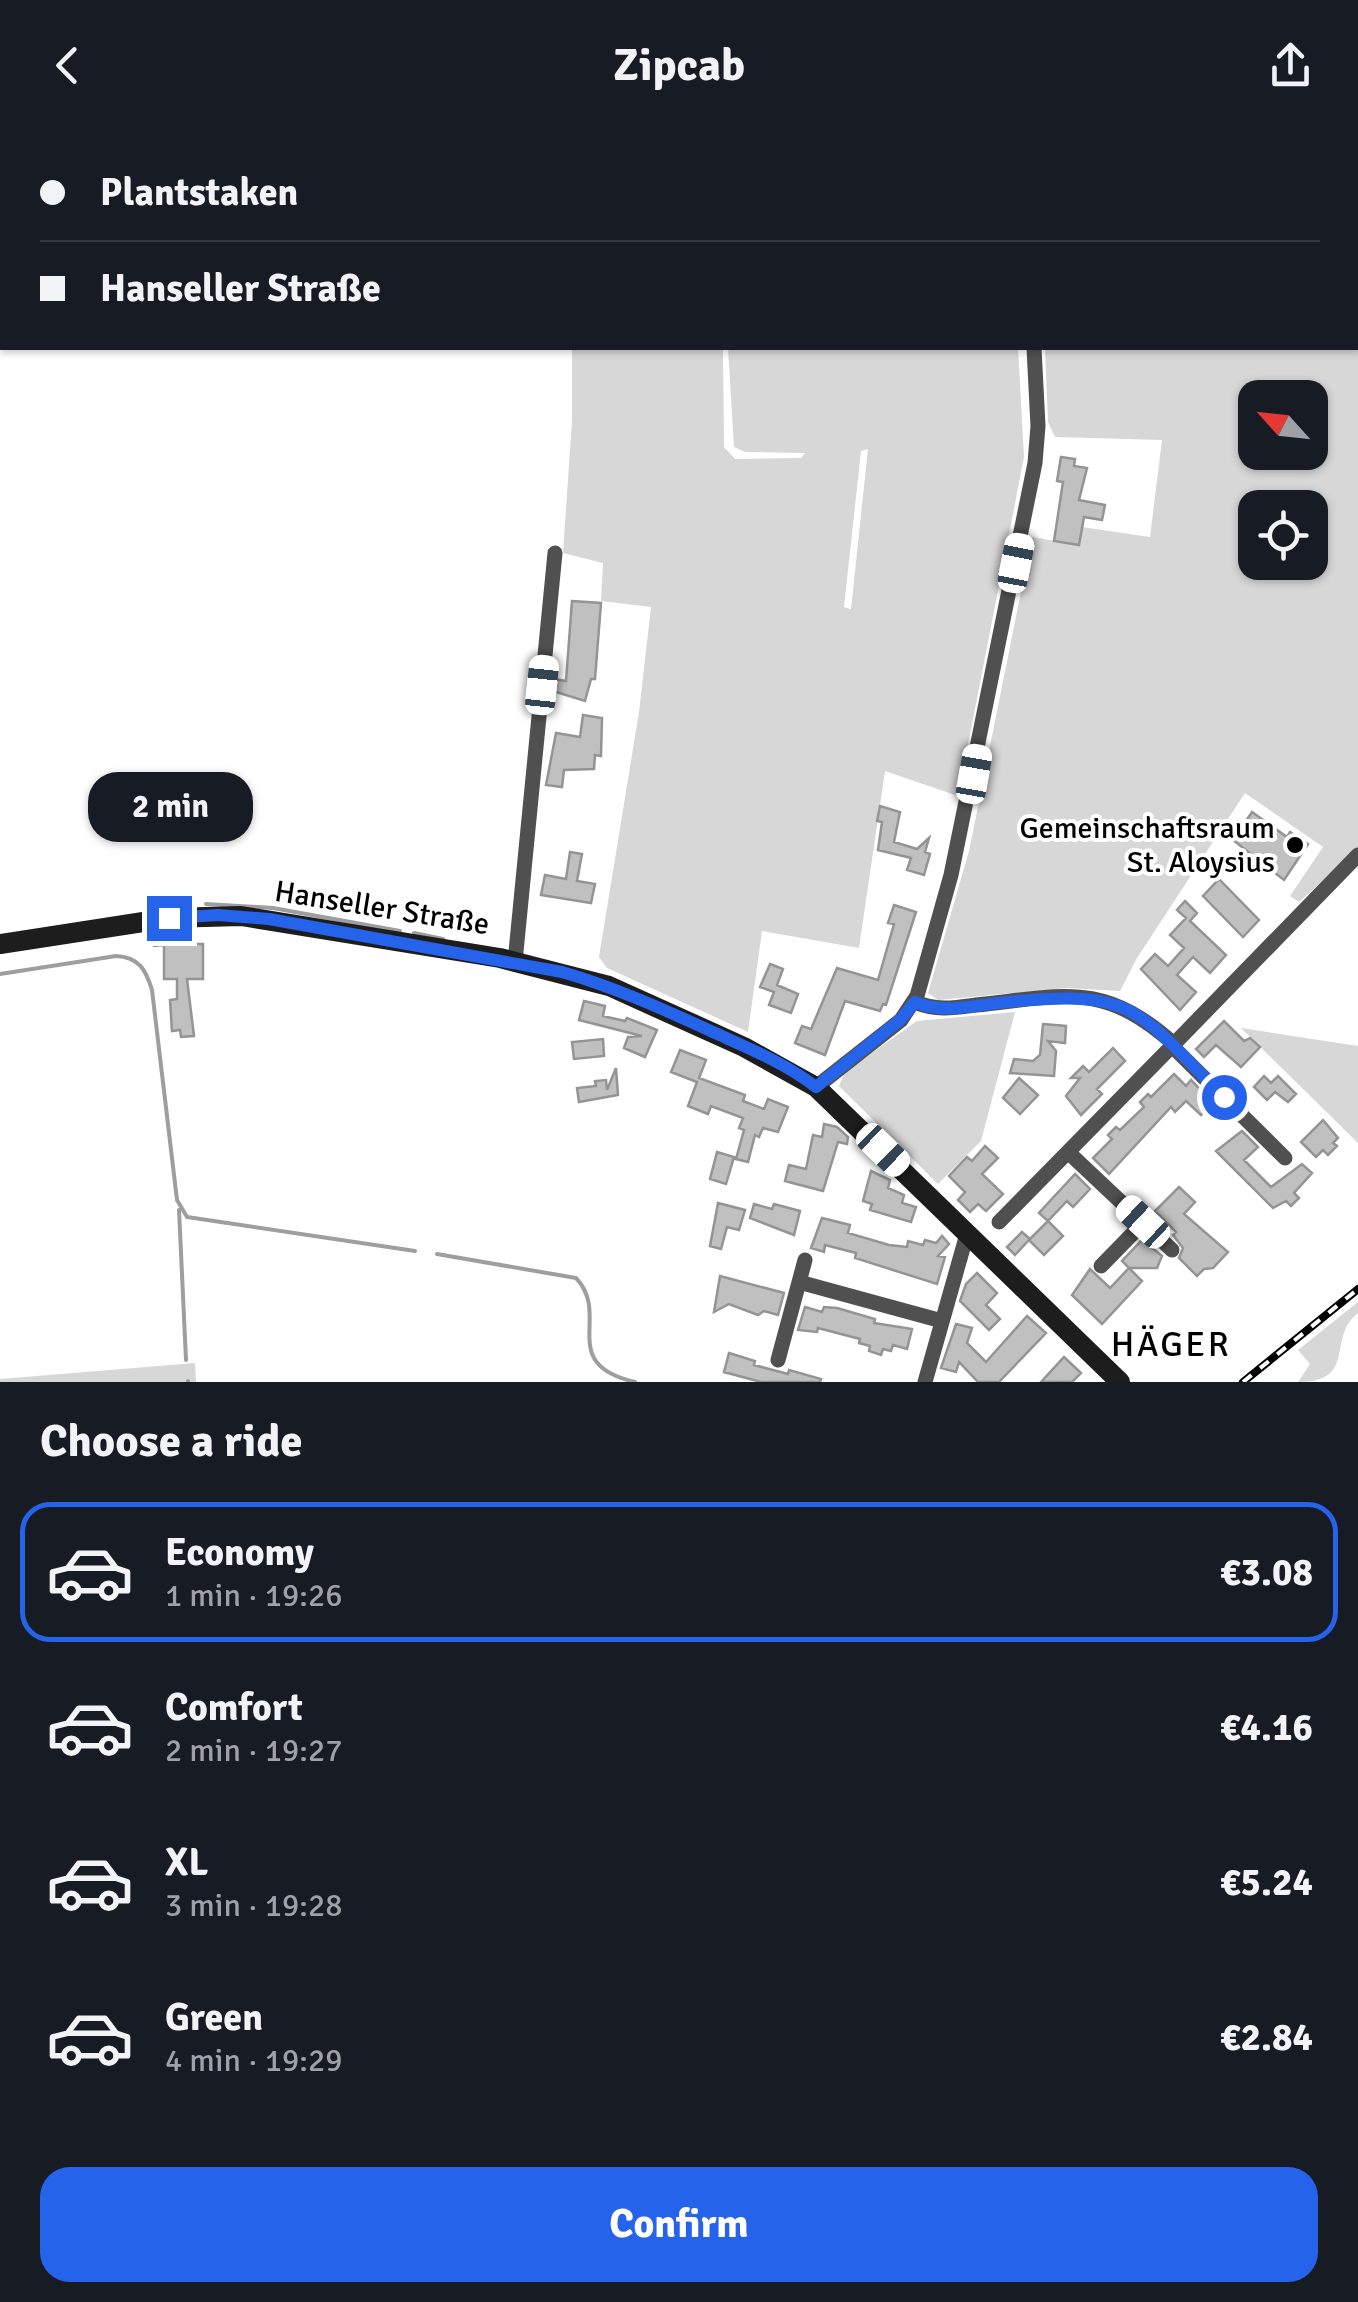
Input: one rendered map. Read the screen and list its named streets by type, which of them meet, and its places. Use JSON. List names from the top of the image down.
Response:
{
  "streets": {
    "main road": ["Hanseller Straße"]
  },
  "districts": ["HÄGER"],
  "places": ["Gemeinschaftsraum St. Aloysius"],
  "north": "top left",
  "page": {
    "header": "Zipcab",
    "banner": ["Plantstaken", "Hanseller Straße"],
    "bubble": "2 min",
    "heading": "Choose a ride",
    "list": [
      {
        "name": "Economy",
        "note": "1 min · 19:26",
        "value": "€3.08"
      },
      {
        "name": "Comfort",
        "note": "2 min · 19:27",
        "value": "€4.16"
      },
      {
        "name": "XL",
        "note": "3 min · 19:28",
        "value": "€5.24"
      },
      {
        "name": "Green",
        "note": "4 min · 19:29",
        "value": "€2.84"
      }
    ],
    "buttons": "Confirm"
  }
}
